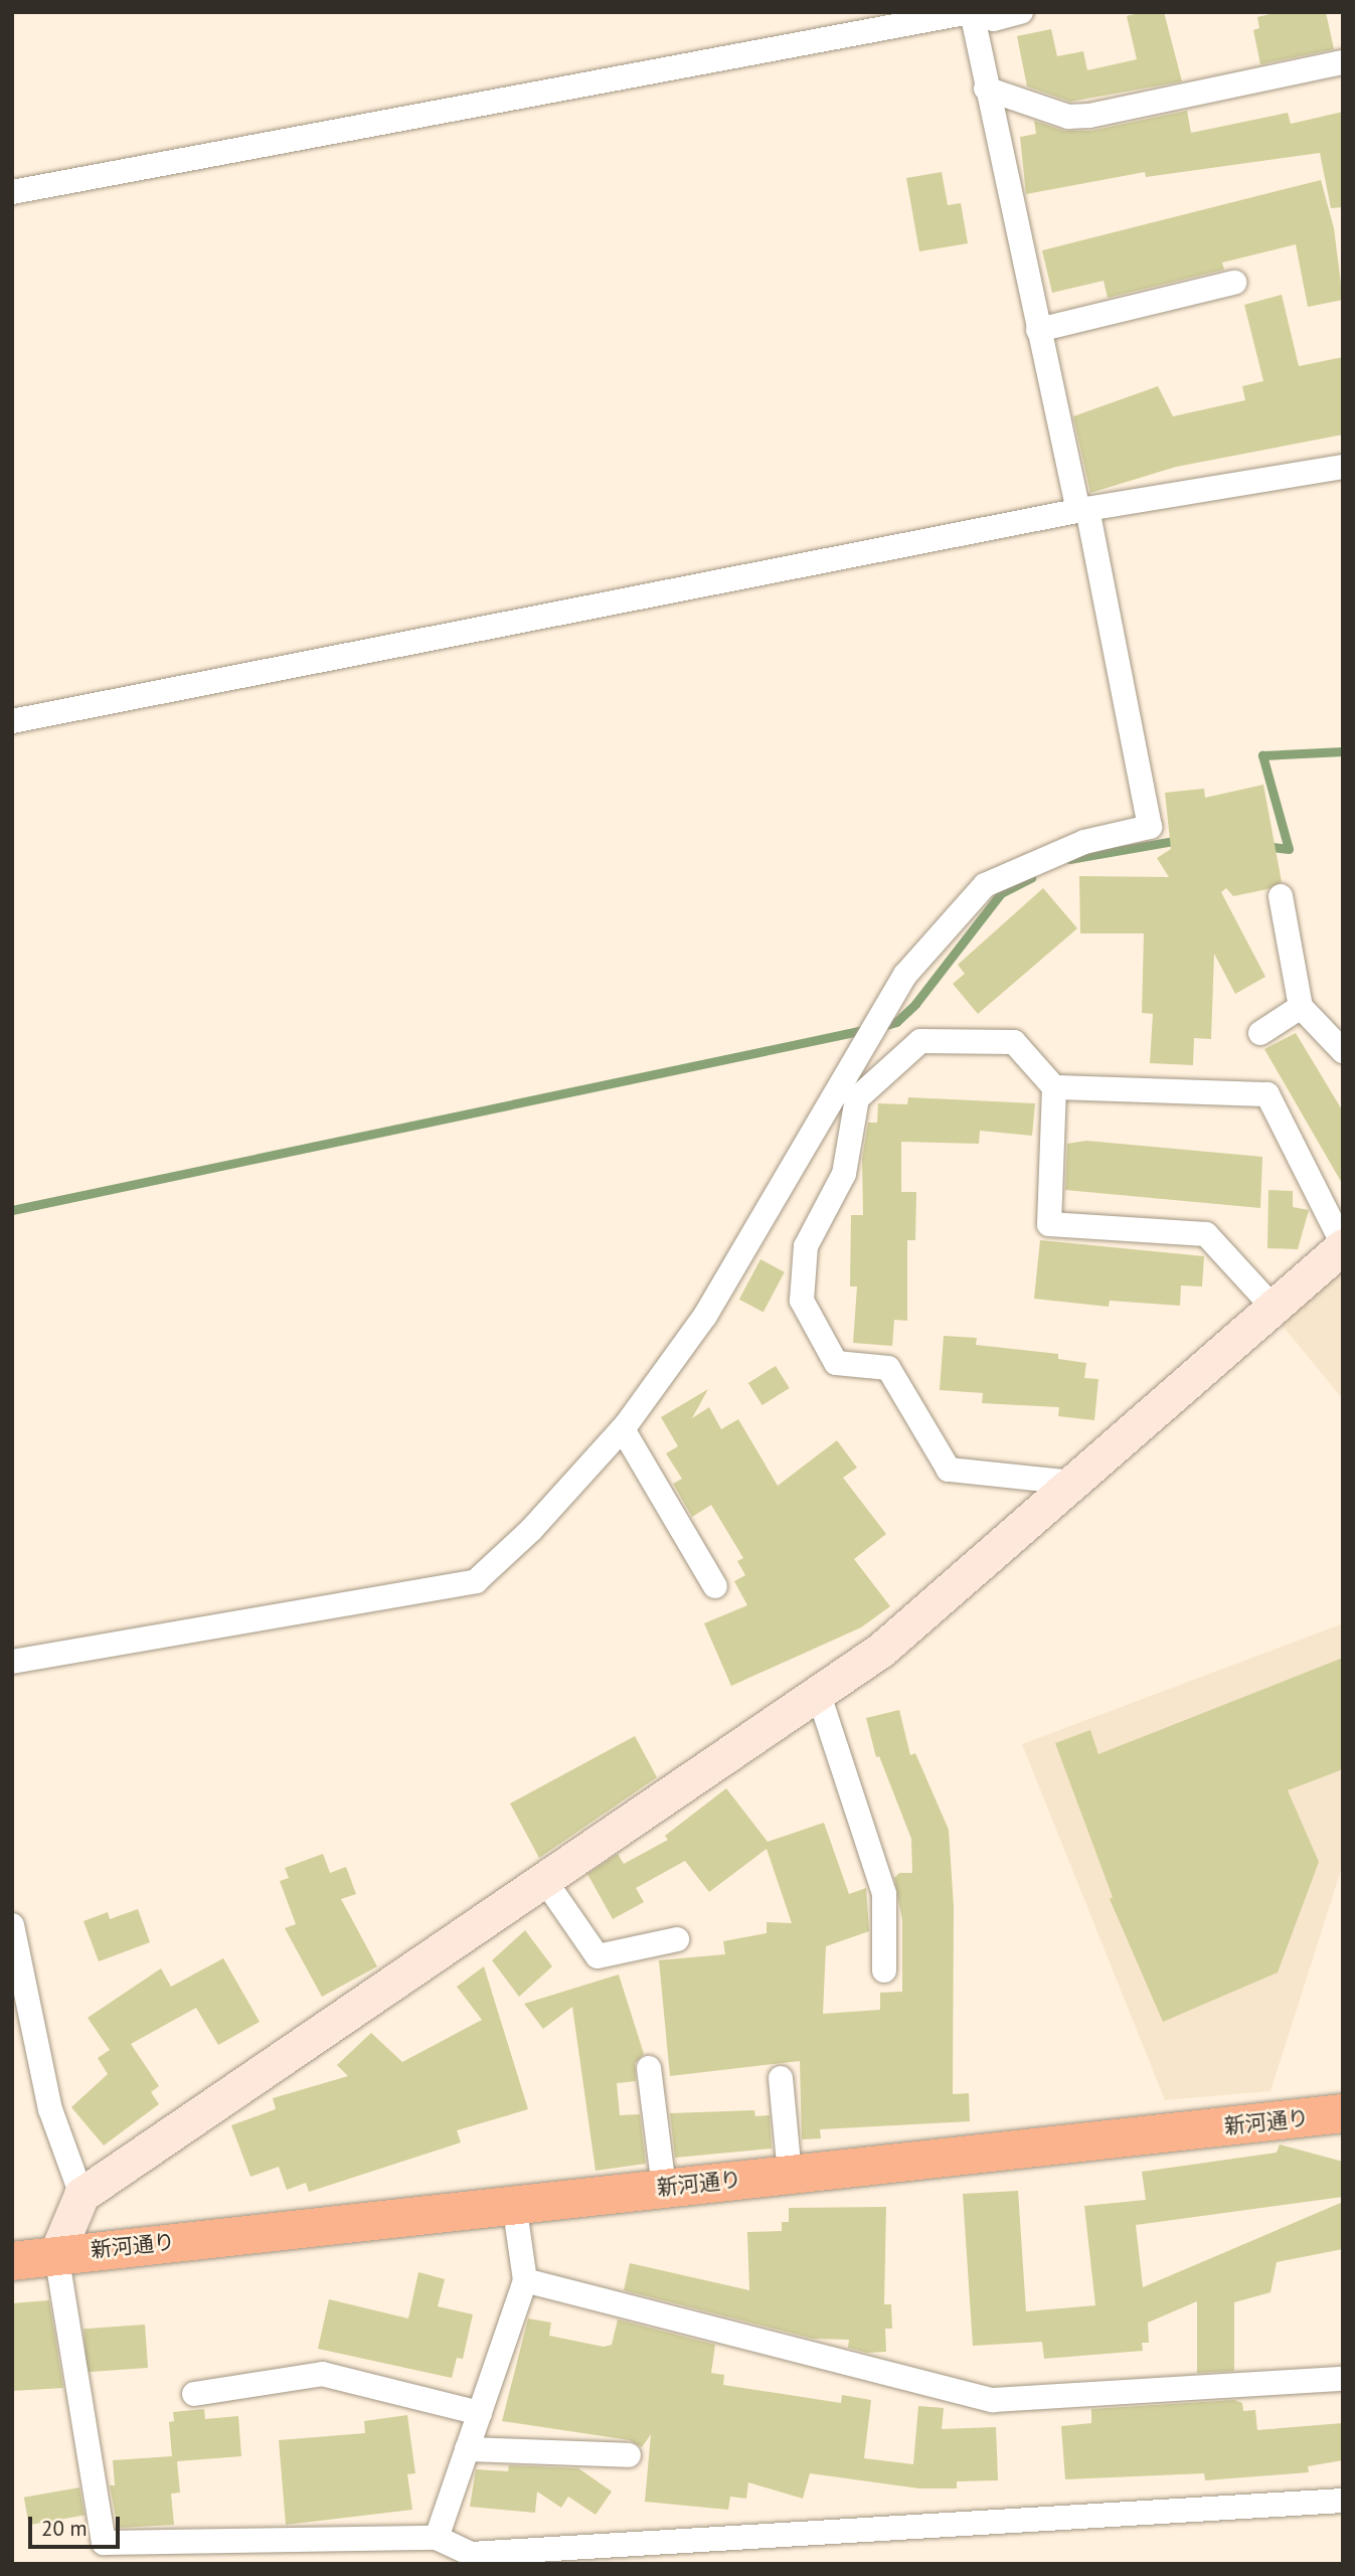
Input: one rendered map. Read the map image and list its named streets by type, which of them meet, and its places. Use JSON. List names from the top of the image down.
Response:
{
  "streets": {
    "highway": ["新河通り"]
  },
  "scale_bar": "20 m"
}
